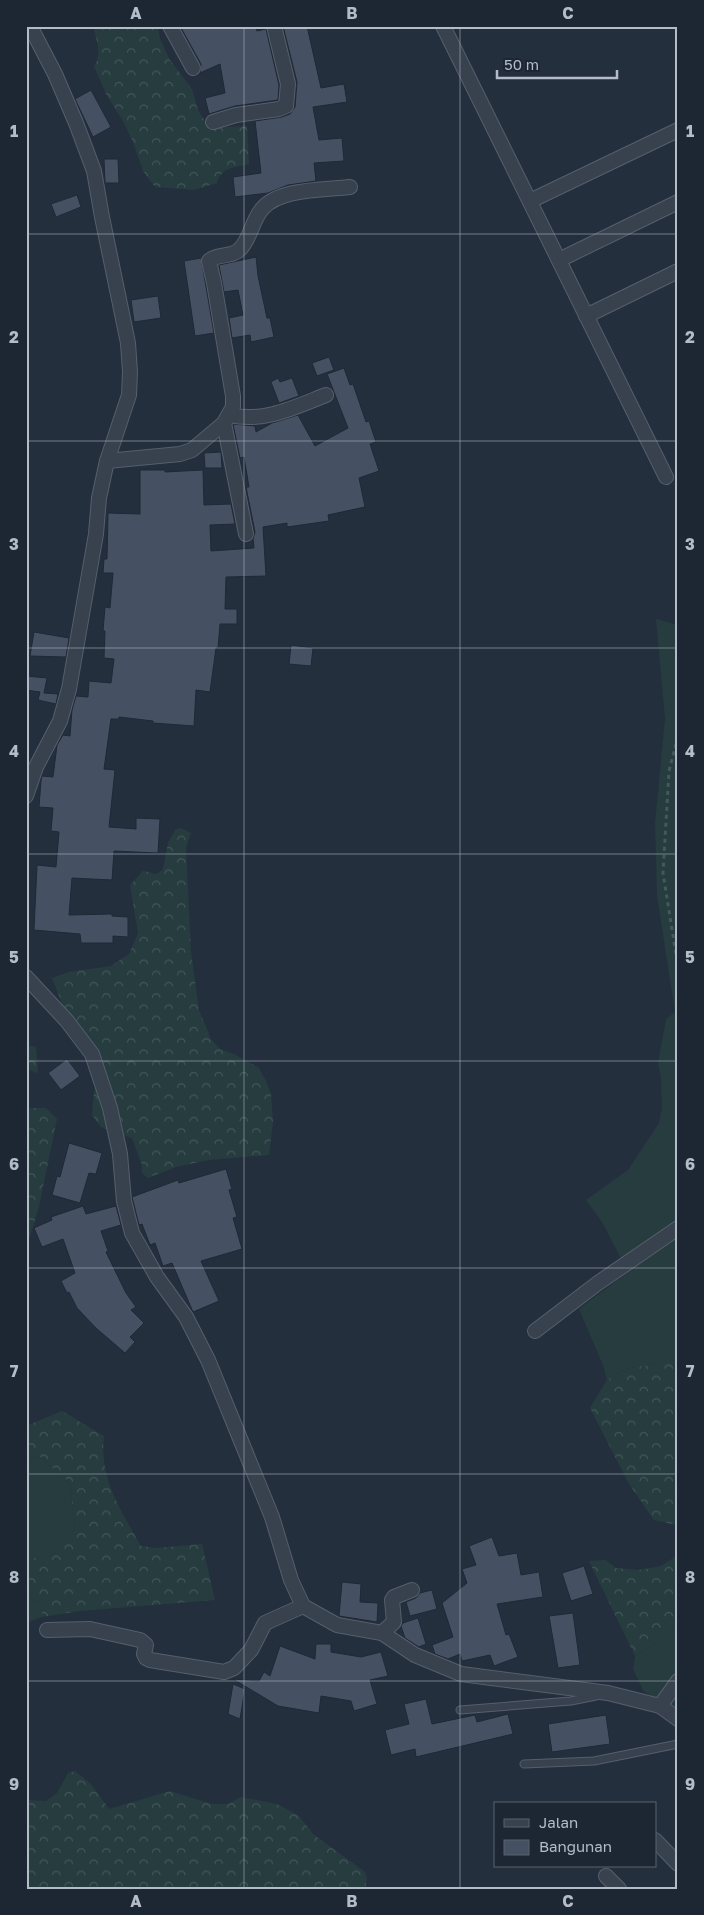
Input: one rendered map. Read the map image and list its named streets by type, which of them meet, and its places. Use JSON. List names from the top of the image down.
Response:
{
  "legend": ["Jalan", "Bangunan"],
  "scale_bar": "50 m",
  "grid": {
    "columns": ["A", "B", "C"],
    "rows": [
      "1",
      "2",
      "3",
      "4",
      "5",
      "6",
      "7",
      "8",
      "9"
    ]
  }
}
